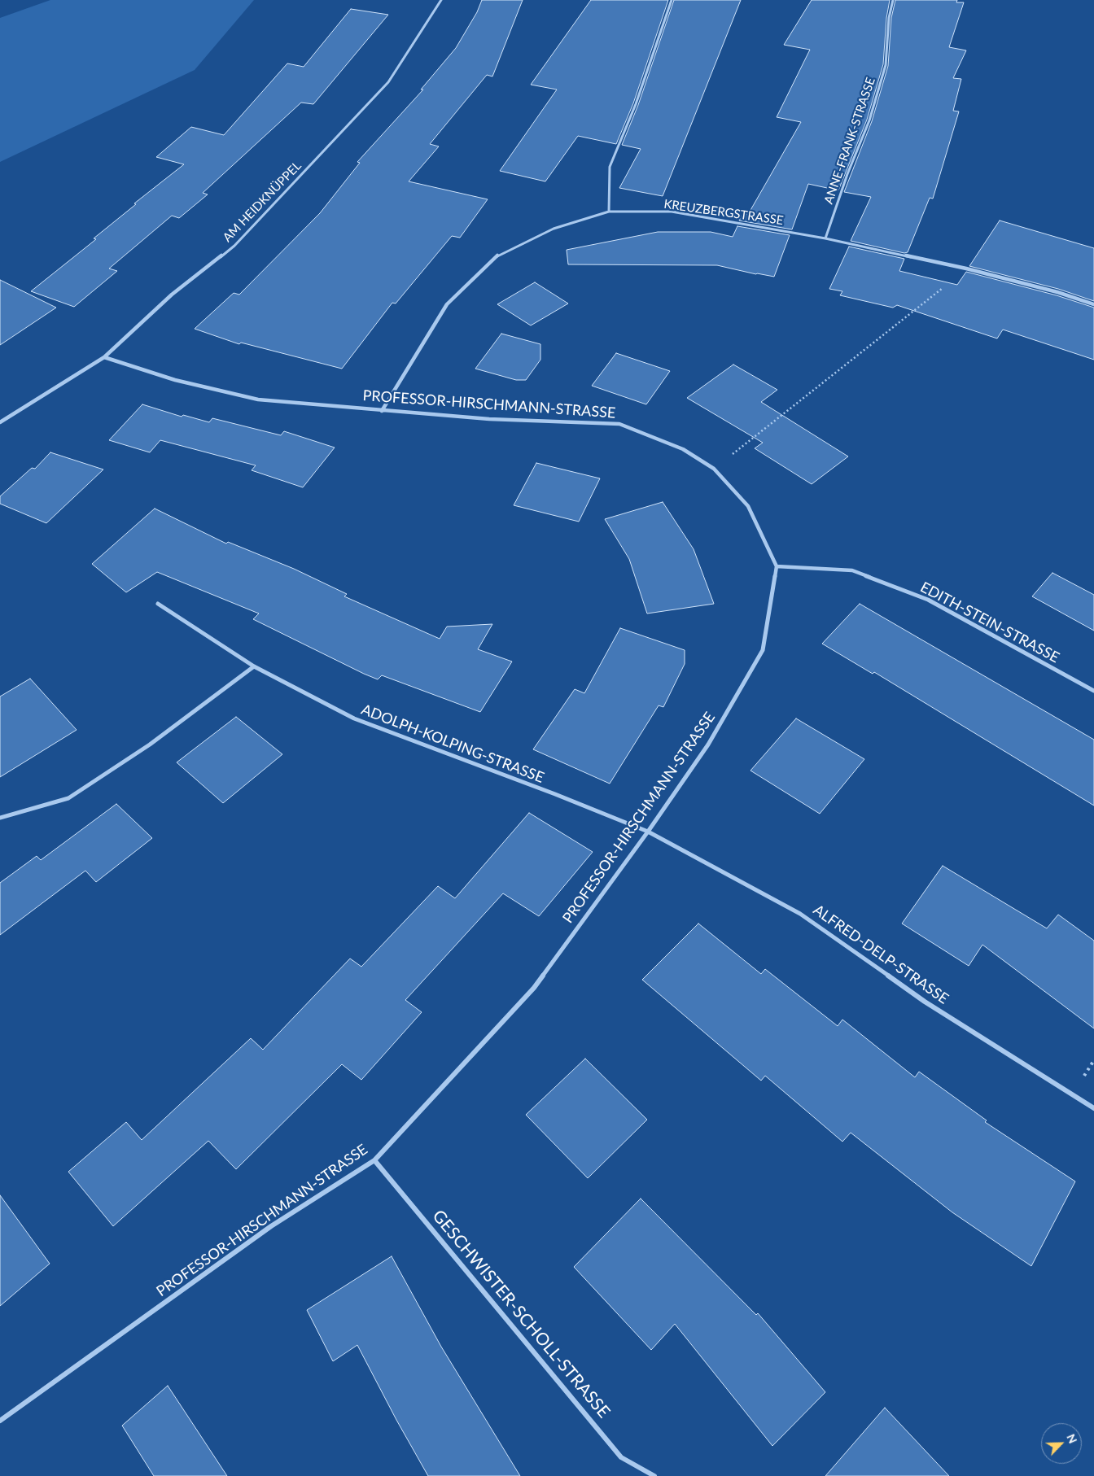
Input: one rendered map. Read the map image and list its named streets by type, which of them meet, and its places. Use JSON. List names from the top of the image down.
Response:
{
  "streets": {
    "street": [
      "ANNE-FRANK-STRASSE",
      "AM HEIDKNÜPPEL",
      "KREUZBERGSTRASSE",
      "PROFESSOR-HIRSCHMANN-STRASSE",
      "EDITH-STEIN-STRASSE",
      "ADOLPH-KOLPING-STRASSE",
      "ALFRED-DELP-STRASSE",
      "GESCHWISTER-SCHOLL-STRASSE"
    ]
  },
  "crossings": [
    ["ANNE-FRANK-STRASSE", "KREUZBERGSTRASSE"],
    ["AM HEIDKNÜPPEL", "PROFESSOR-HIRSCHMANN-STRASSE"],
    ["KREUZBERGSTRASSE", "PROFESSOR-HIRSCHMANN-STRASSE"],
    ["PROFESSOR-HIRSCHMANN-STRASSE", "EDITH-STEIN-STRASSE"],
    ["PROFESSOR-HIRSCHMANN-STRASSE", "ADOLPH-KOLPING-STRASSE"],
    ["PROFESSOR-HIRSCHMANN-STRASSE", "ALFRED-DELP-STRASSE"],
    ["PROFESSOR-HIRSCHMANN-STRASSE", "GESCHWISTER-SCHOLL-STRASSE"],
    ["ADOLPH-KOLPING-STRASSE", "ALFRED-DELP-STRASSE"]
  ],
  "north": "top right"
}
